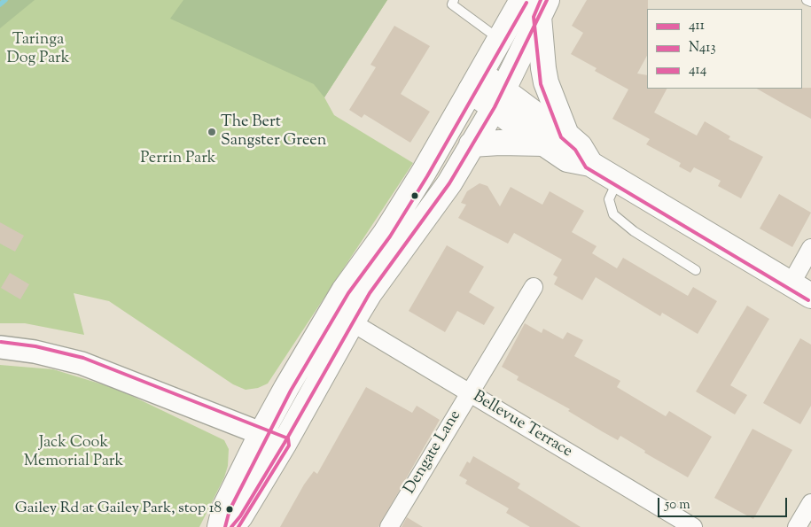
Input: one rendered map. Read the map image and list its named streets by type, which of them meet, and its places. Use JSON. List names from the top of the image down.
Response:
{
  "streets": {
    "street": ["Bellevue Terrace", "Dengate Lane"]
  },
  "crossings": [
    ["Bellevue Terrace", "Dengate Lane"]
  ],
  "parks": ["Taringa Dog Park", "Perrin Park", "Jack Cook Memorial Park"],
  "places": ["The Bert Sangster Green", "Gailey Rd at Gailey Park, stop 18"],
  "lines": ["transit line 411", "transit line N413", "transit line 414"],
  "legend": ["411", "N413", "414"],
  "scale_bar": "50 m"
}
